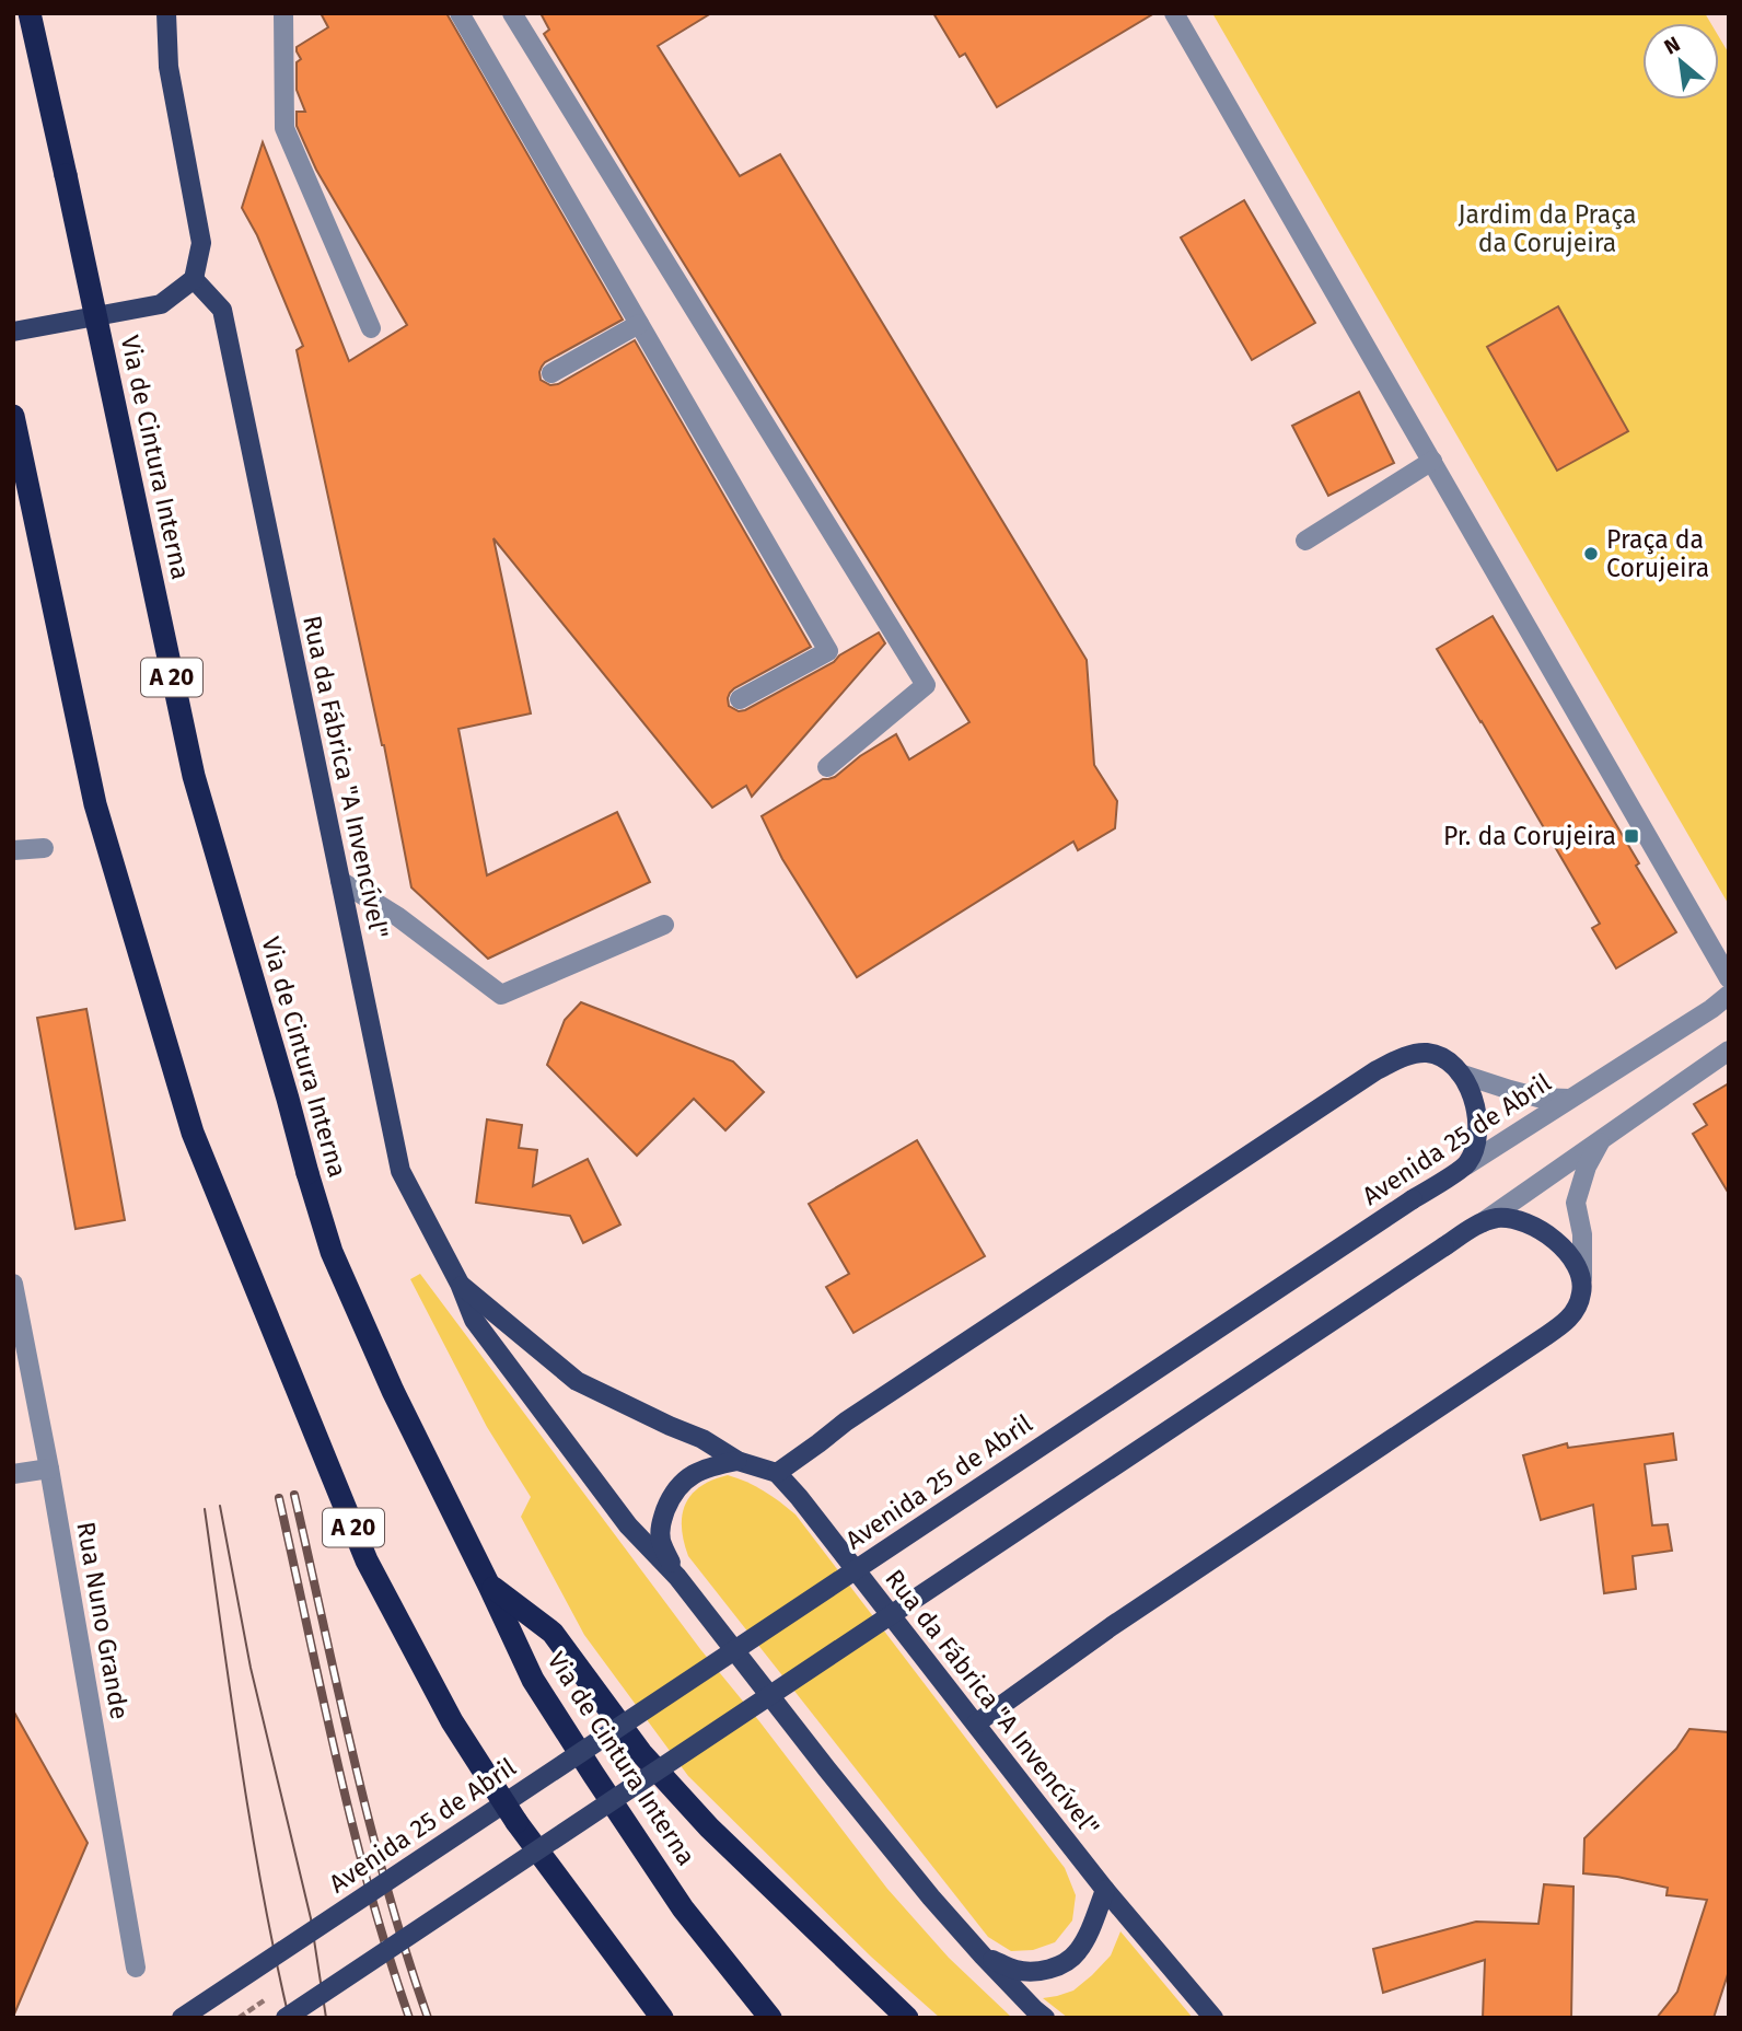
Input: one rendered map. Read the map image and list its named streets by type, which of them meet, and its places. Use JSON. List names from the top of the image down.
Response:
{
  "streets": {
    "highway": ["Via de Cintura Interna", "A 20"],
    "main road": ["Rua da Fábrica \"A Invencível\"", "Avenida 25 de Abril"],
    "street": ["Rua Nuno Grande"]
  },
  "parks": ["Jardim da Praça da Corujeira"],
  "places": {
    "other": ["Praça da Corujeira"],
    "transit": ["Pr. da Corujeira"]
  },
  "north": "top left"
}
